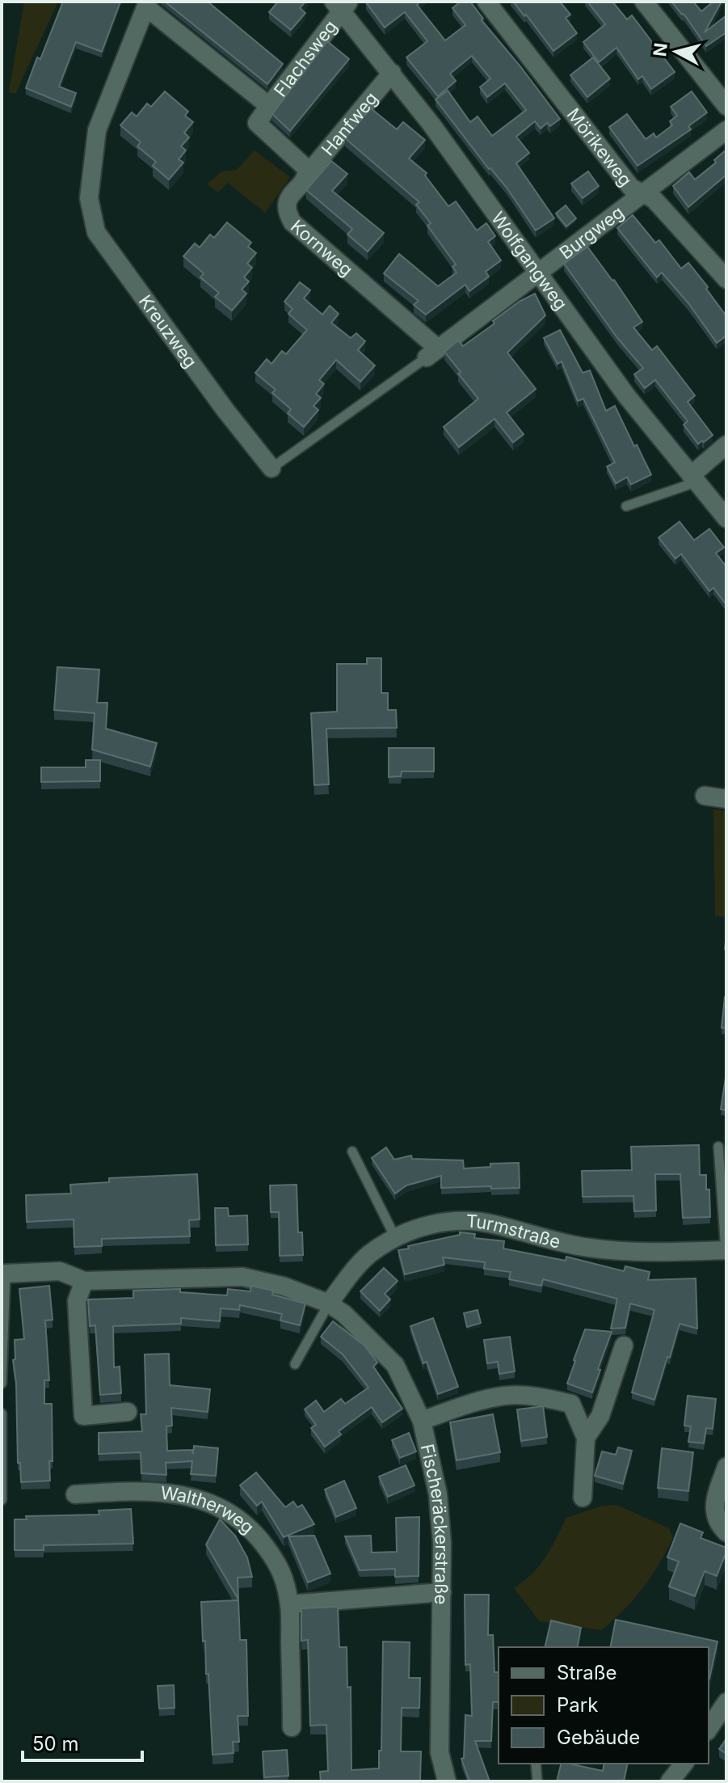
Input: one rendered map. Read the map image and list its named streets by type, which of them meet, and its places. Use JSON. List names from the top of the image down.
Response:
{
  "streets": {
    "street": [
      "Flachsweg",
      "Hanfweg",
      "Mörikeweg",
      "Burgweg",
      "Kornweg",
      "Wolfgangweg",
      "Kreuzweg",
      "Turmstraße",
      "Waltherweg",
      "Fischeräckerstraße"
    ]
  },
  "crossings": [
    ["Flachsweg", "Wolfgangweg"],
    ["Hanfweg", "Kornweg"],
    ["Hanfweg", "Wolfgangweg"],
    ["Mörikeweg", "Burgweg"],
    ["Burgweg", "Kornweg"],
    ["Burgweg", "Wolfgangweg"],
    ["Burgweg", "Kreuzweg"],
    ["Kornweg", "Kreuzweg"],
    ["Turmstraße", "Fischeräckerstraße"]
  ],
  "legend": ["Straße", "Park", "Gebäude"],
  "scale_bar": "50 m",
  "north": "left"
}
